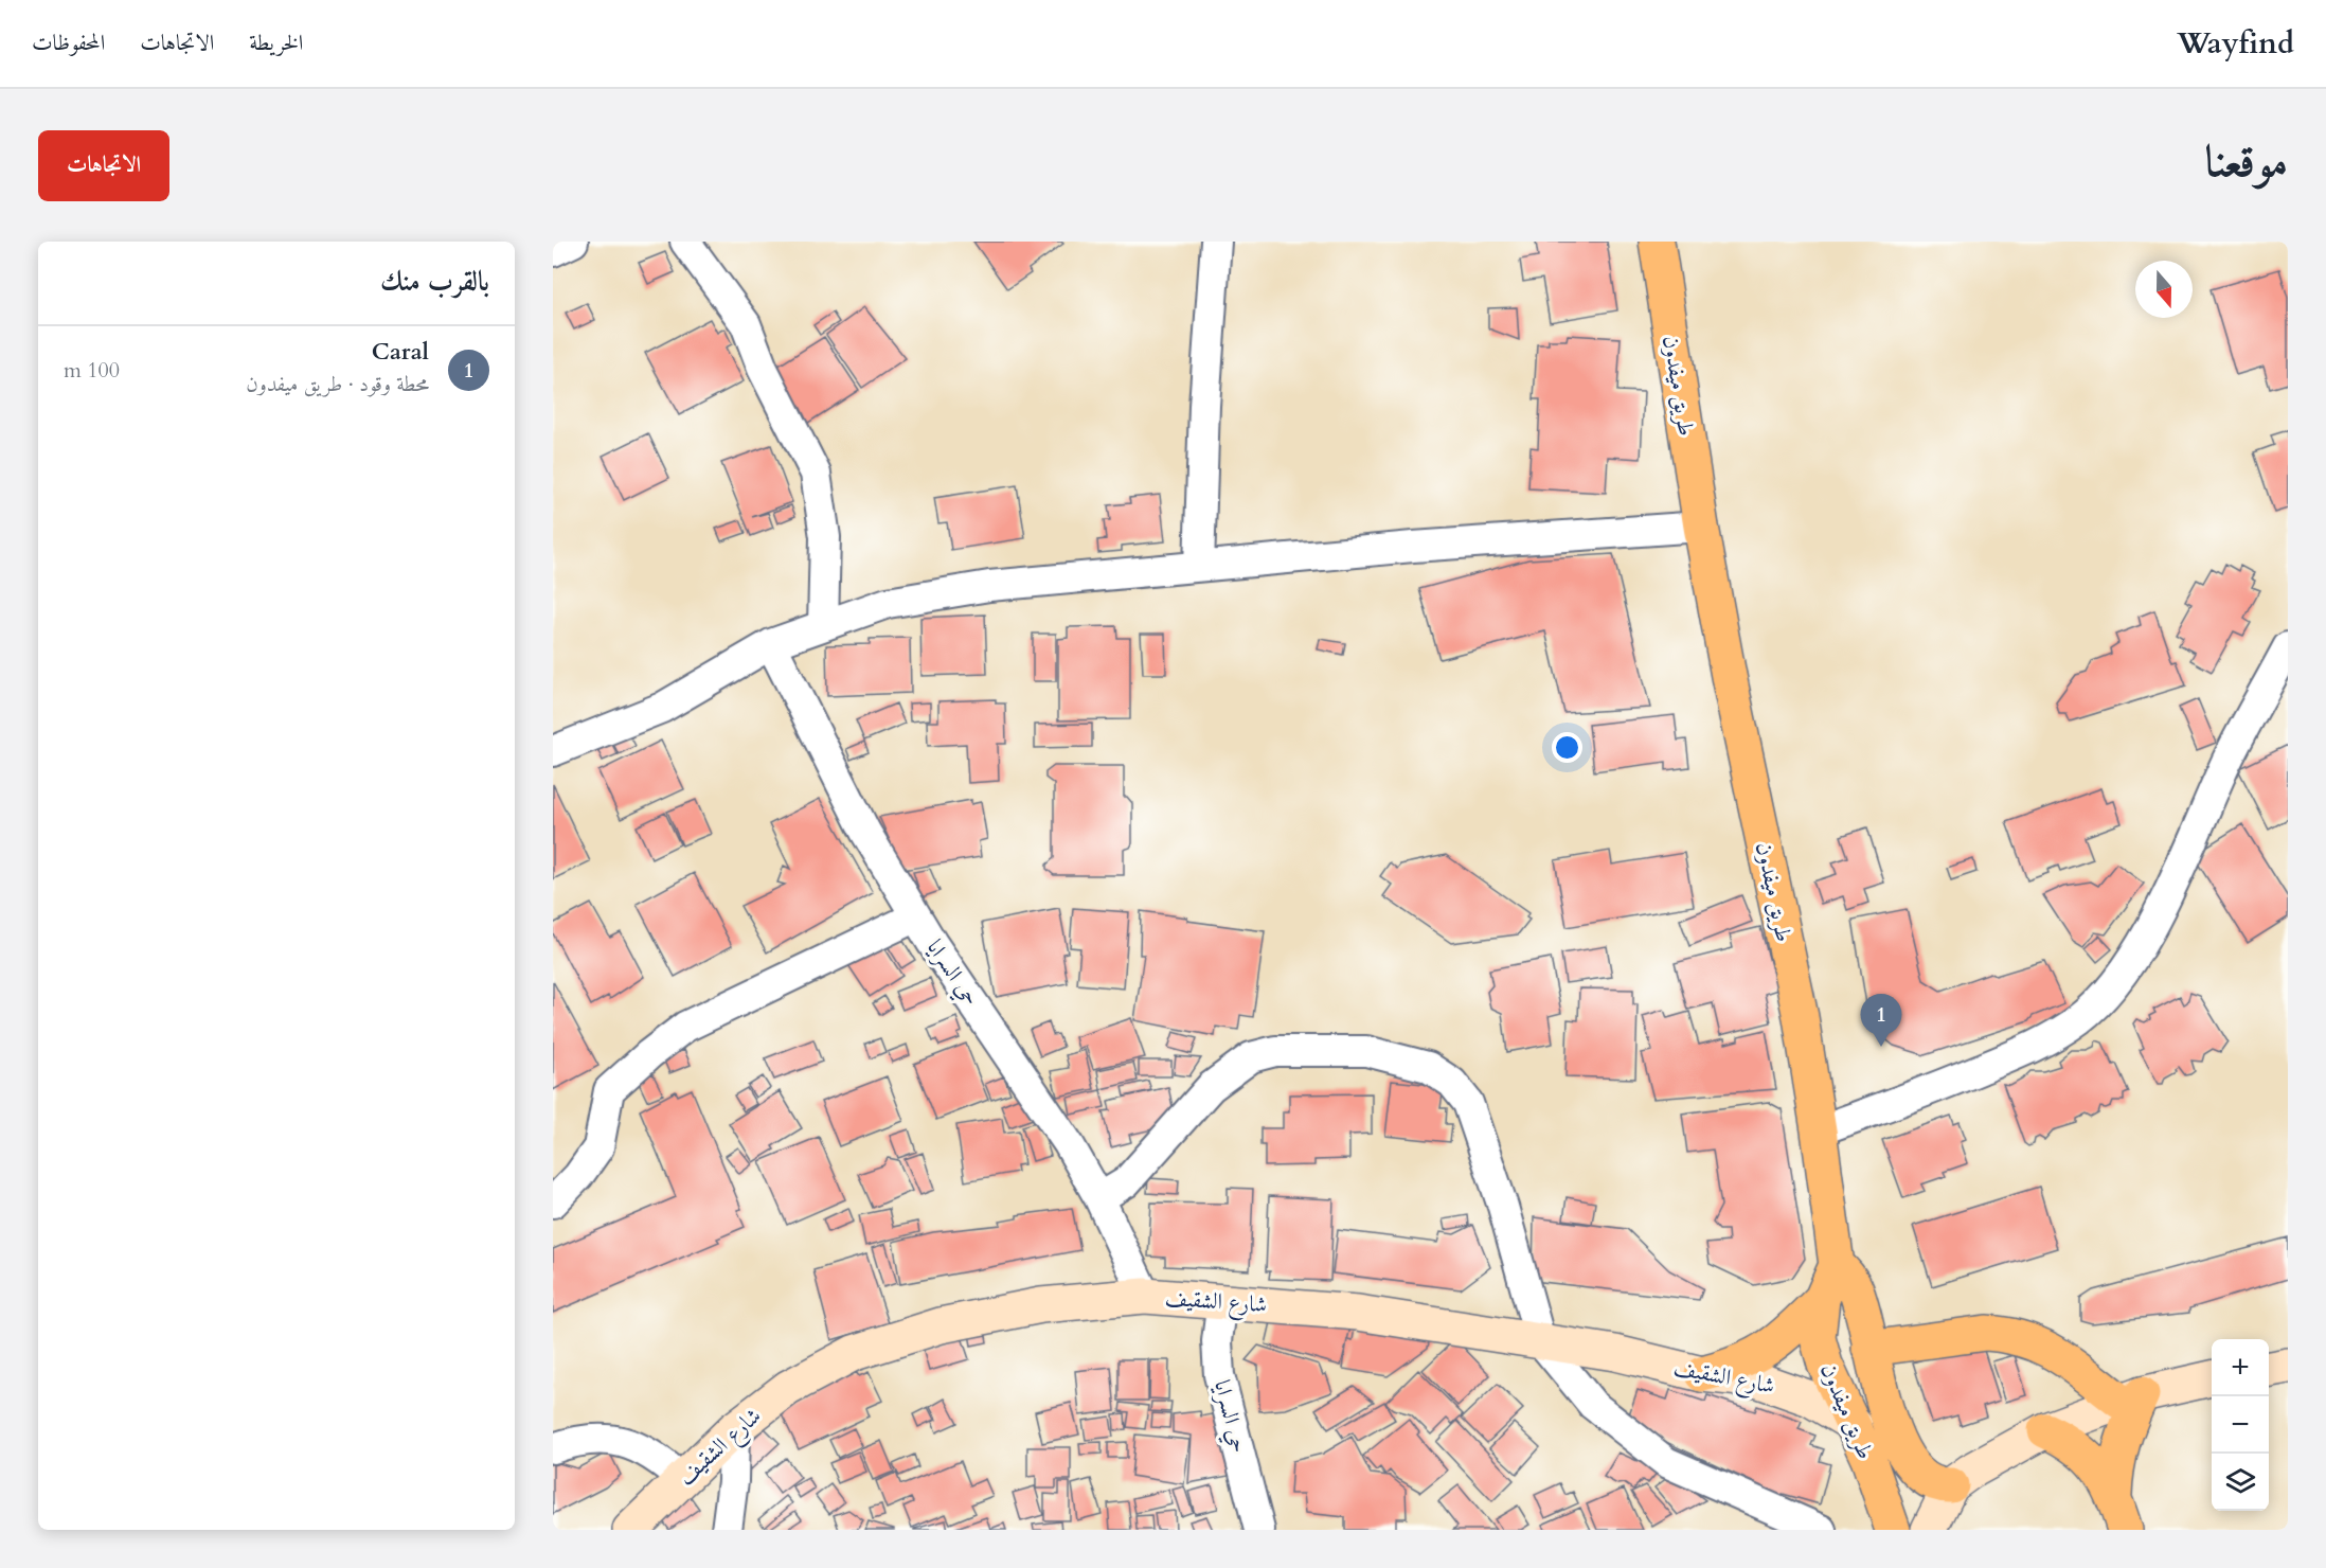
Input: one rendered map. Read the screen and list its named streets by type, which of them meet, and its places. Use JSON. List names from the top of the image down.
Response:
{
  "streets": {
    "main road": ["طريق ميفدون", "شارع الشقيف"],
    "street": ["حي السرايا"]
  },
  "crossings": [
    ["طريق ميفدون", "شارع الشقيف"],
    ["حي السرايا", "شارع الشقيف"]
  ],
  "north": "bottom",
  "page": {
    "header": "Wayfind",
    "nav": ["الخريطة", "الاتجاهات", "المحفوظات"],
    "title": "موقعنا",
    "buttons": "الاتجاهات",
    "heading": "بالقرب منك",
    "list": [
      {
        "mark": "1",
        "name": "Caral",
        "note": "محطة وقود · طريق ميفدون",
        "value": "100 m"
      }
    ],
    "pins": "1",
    "map_buttons": ["+", "−"]
  }
}
